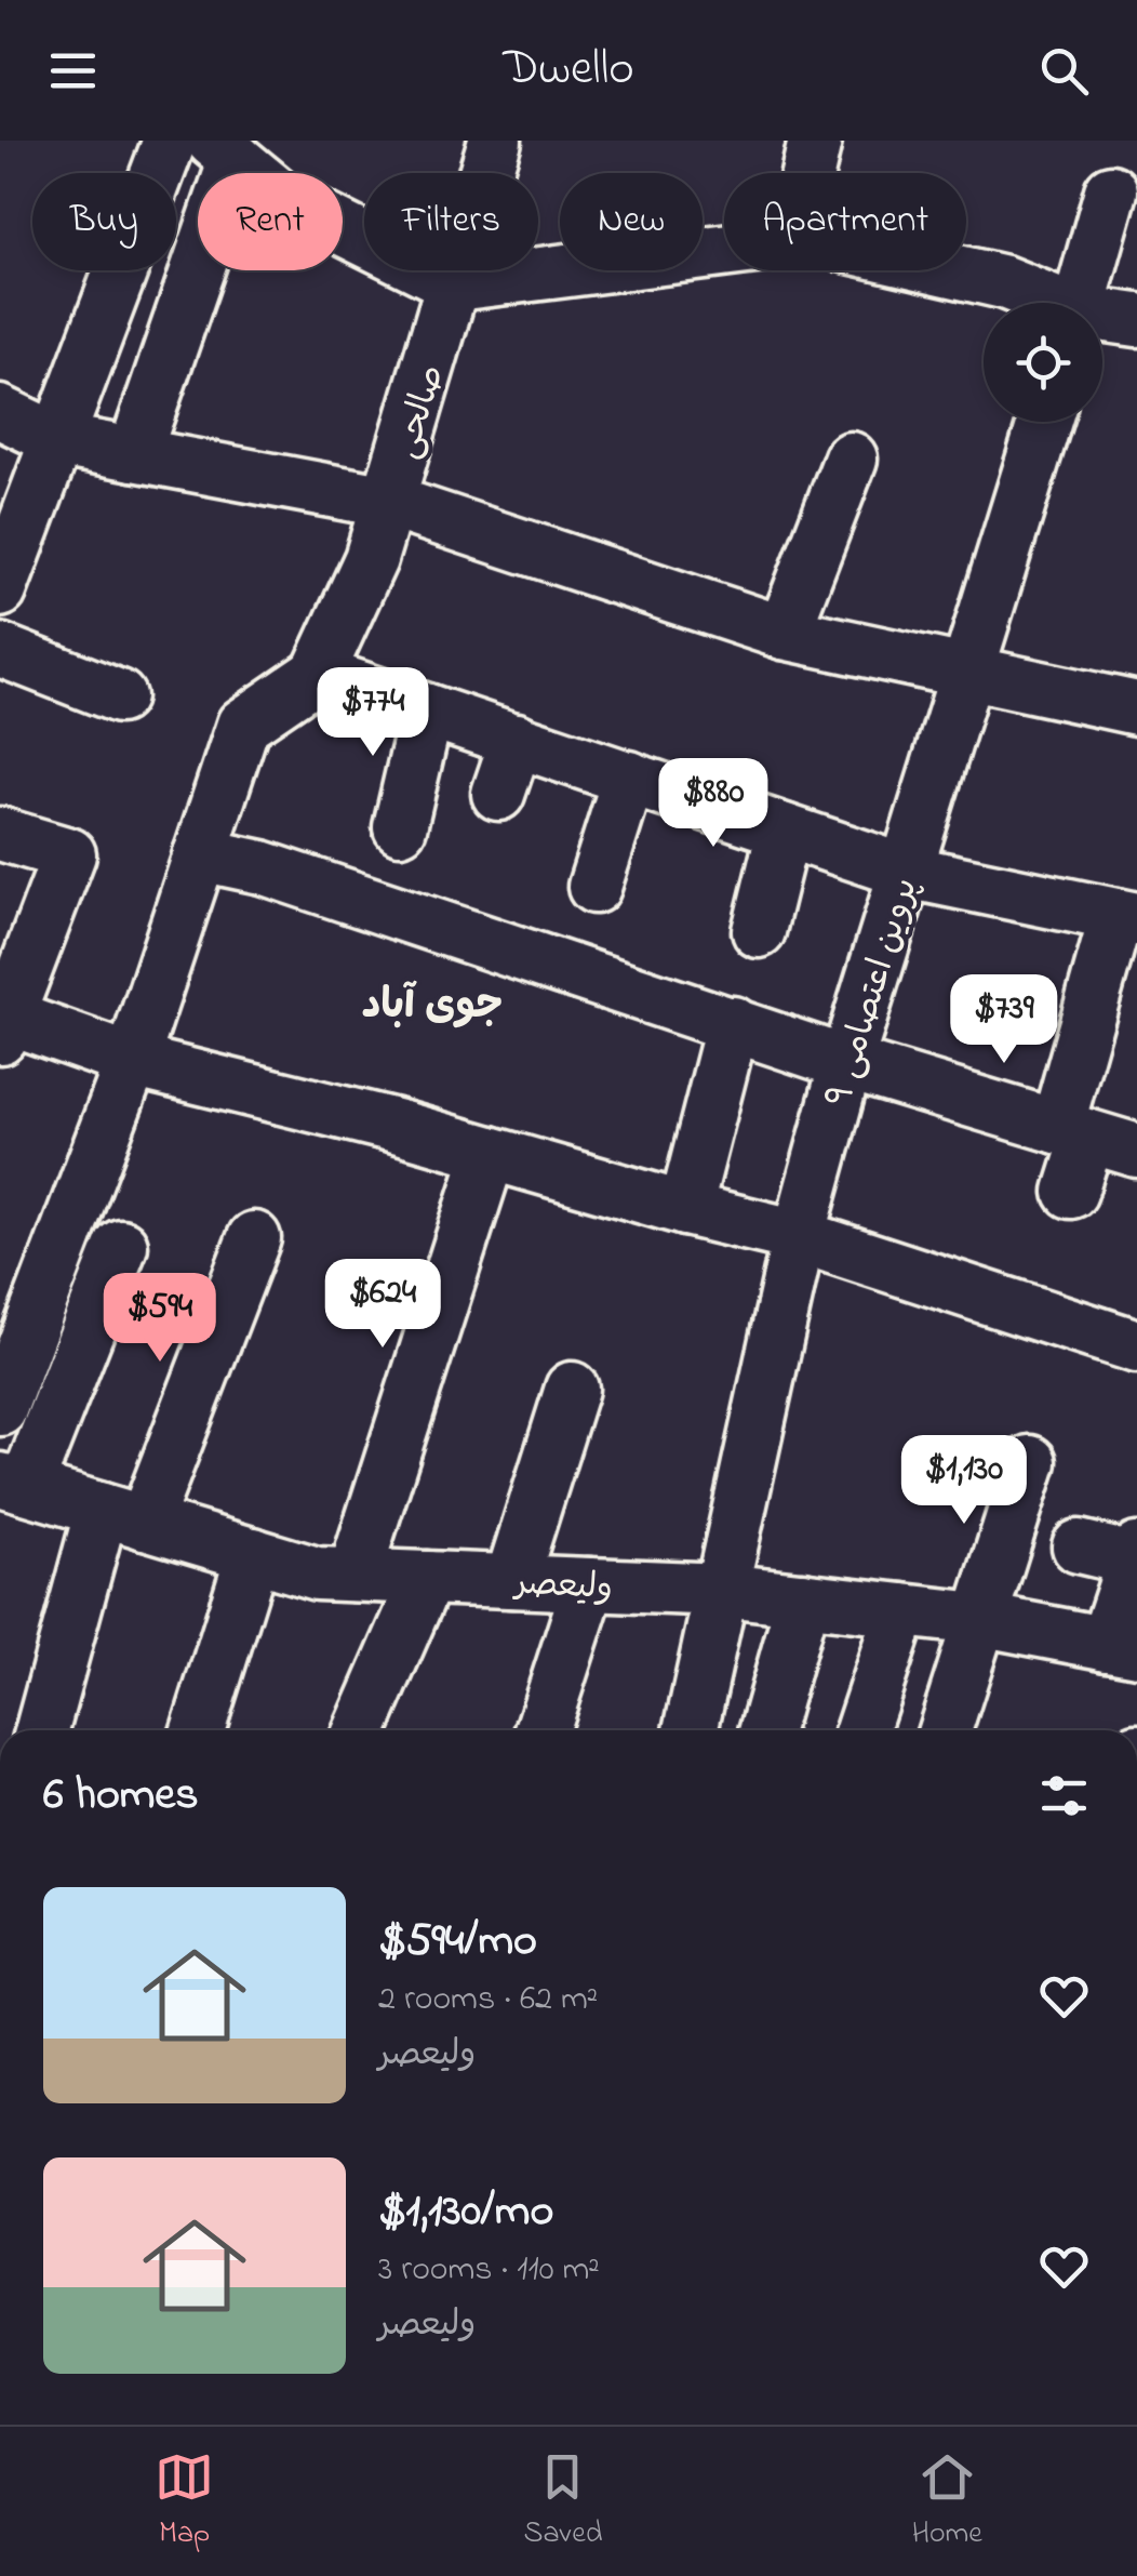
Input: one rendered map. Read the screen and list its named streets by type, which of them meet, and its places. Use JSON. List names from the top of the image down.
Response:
{
  "streets": {
    "street": ["صالحی", "پروین اعتصامی ۹", "ولیعصر"]
  },
  "crossings": [
    ["پروین اعتصامی ۹", "ولیعصر"]
  ],
  "districts": ["جوی آباد"],
  "page": {
    "header": "Dwello",
    "chip": [
      "Buy",
      "Rent",
      "Filters",
      "New",
      "Apartment"
    ],
    "price": [
      "$774",
      "$880",
      "$739",
      "$624",
      "$594",
      "$1,130"
    ],
    "heading": "6 homes",
    "list": [
      {
        "name": "$594/mo",
        "note": "2 rooms · 62 m² · ولیعصر"
      },
      {
        "name": "$1,130/mo",
        "note": "3 rooms · 110 m² · ولیعصر"
      }
    ],
    "tabs": ["Map", "Saved", "Home"]
  }
}
